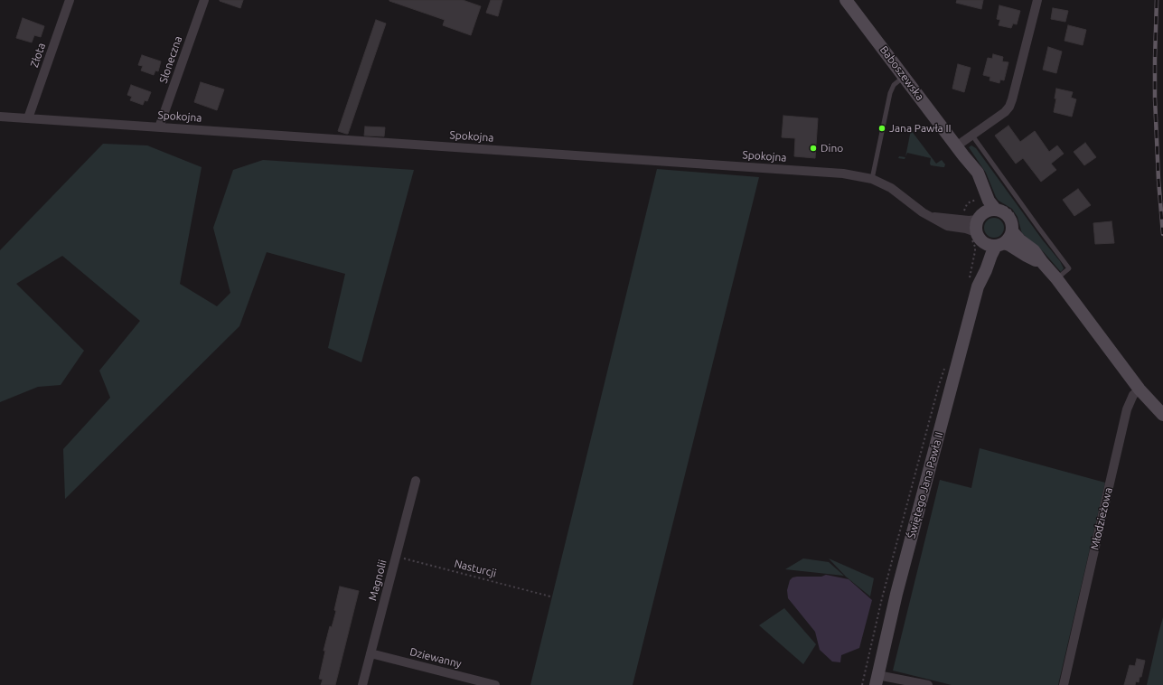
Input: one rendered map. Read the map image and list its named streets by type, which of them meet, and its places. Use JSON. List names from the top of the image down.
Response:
{
  "streets": {
    "street": [
      "Złota",
      "Słoneczna",
      "Baboszewska",
      "Spokojna",
      "Świętego Jana Pawła II",
      "Młodzieżowa",
      "Magnolii",
      "Dziewanny"
    ],
    "path": ["Nasturcji"]
  },
  "crossings": [
    ["Złota", "Spokojna"],
    ["Słoneczna", "Spokojna"],
    ["Baboszewska", "Spokojna"],
    ["Baboszewska", "Świętego Jana Pawła II"],
    ["Spokojna", "Świętego Jana Pawła II"],
    ["Nasturcji", "Magnolii"],
    ["Magnolii", "Dziewanny"]
  ],
  "places": ["Jana Pawła II", "Dino"]
}
